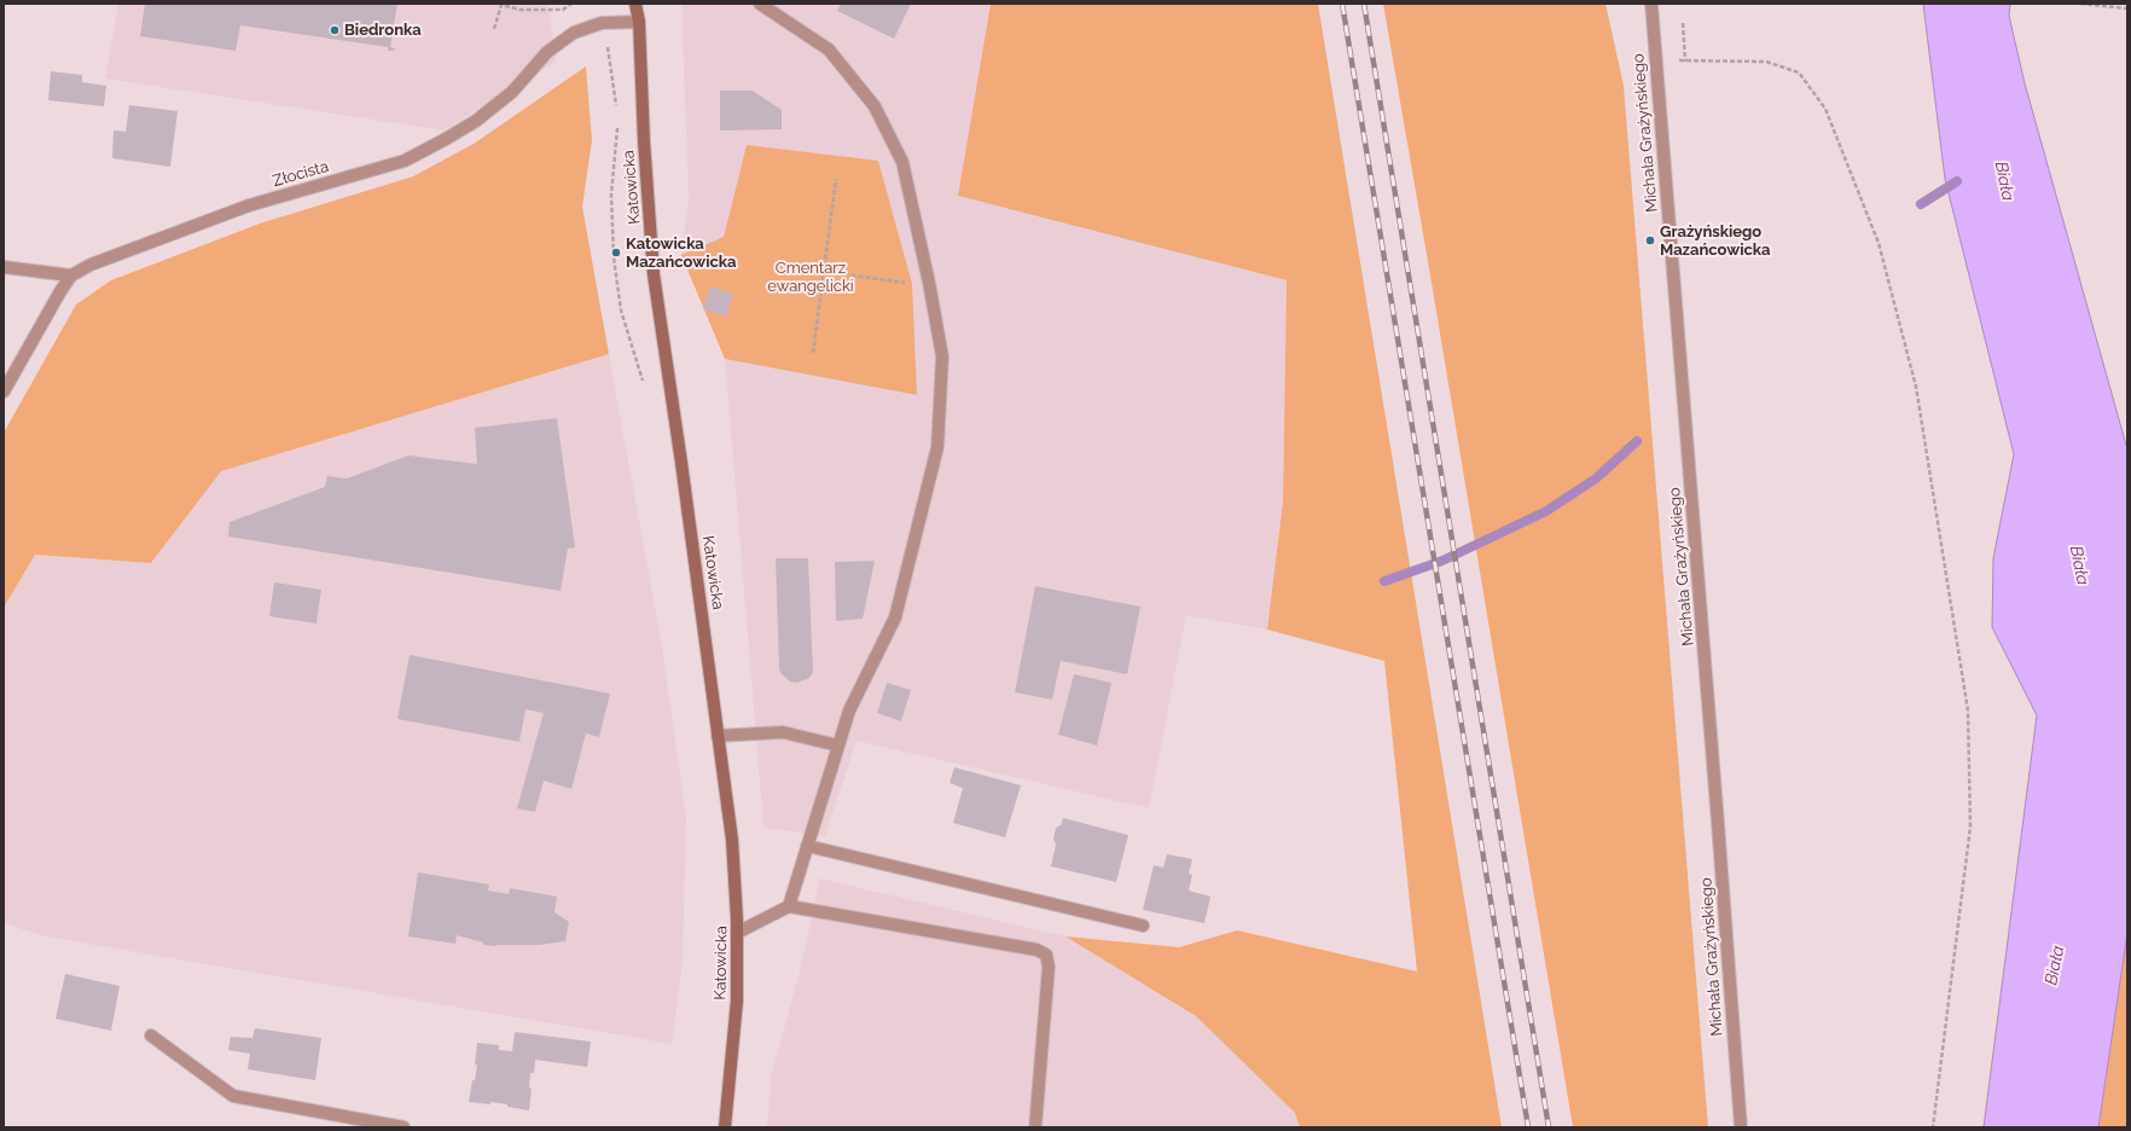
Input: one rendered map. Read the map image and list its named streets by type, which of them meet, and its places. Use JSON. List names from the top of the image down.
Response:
{
  "streets": {
    "street": ["Michała Grażyńskiego", "Złocista", "Katowicka"]
  },
  "crossings": [
    ["Złocista", "Katowicka"]
  ],
  "water": ["Biała"],
  "parks": ["Cmentarz ewangelicki"],
  "places": ["Biedronka", "Grażyńskiego Mazańcowicka", "Katowicka Mazańcowicka"]
}
